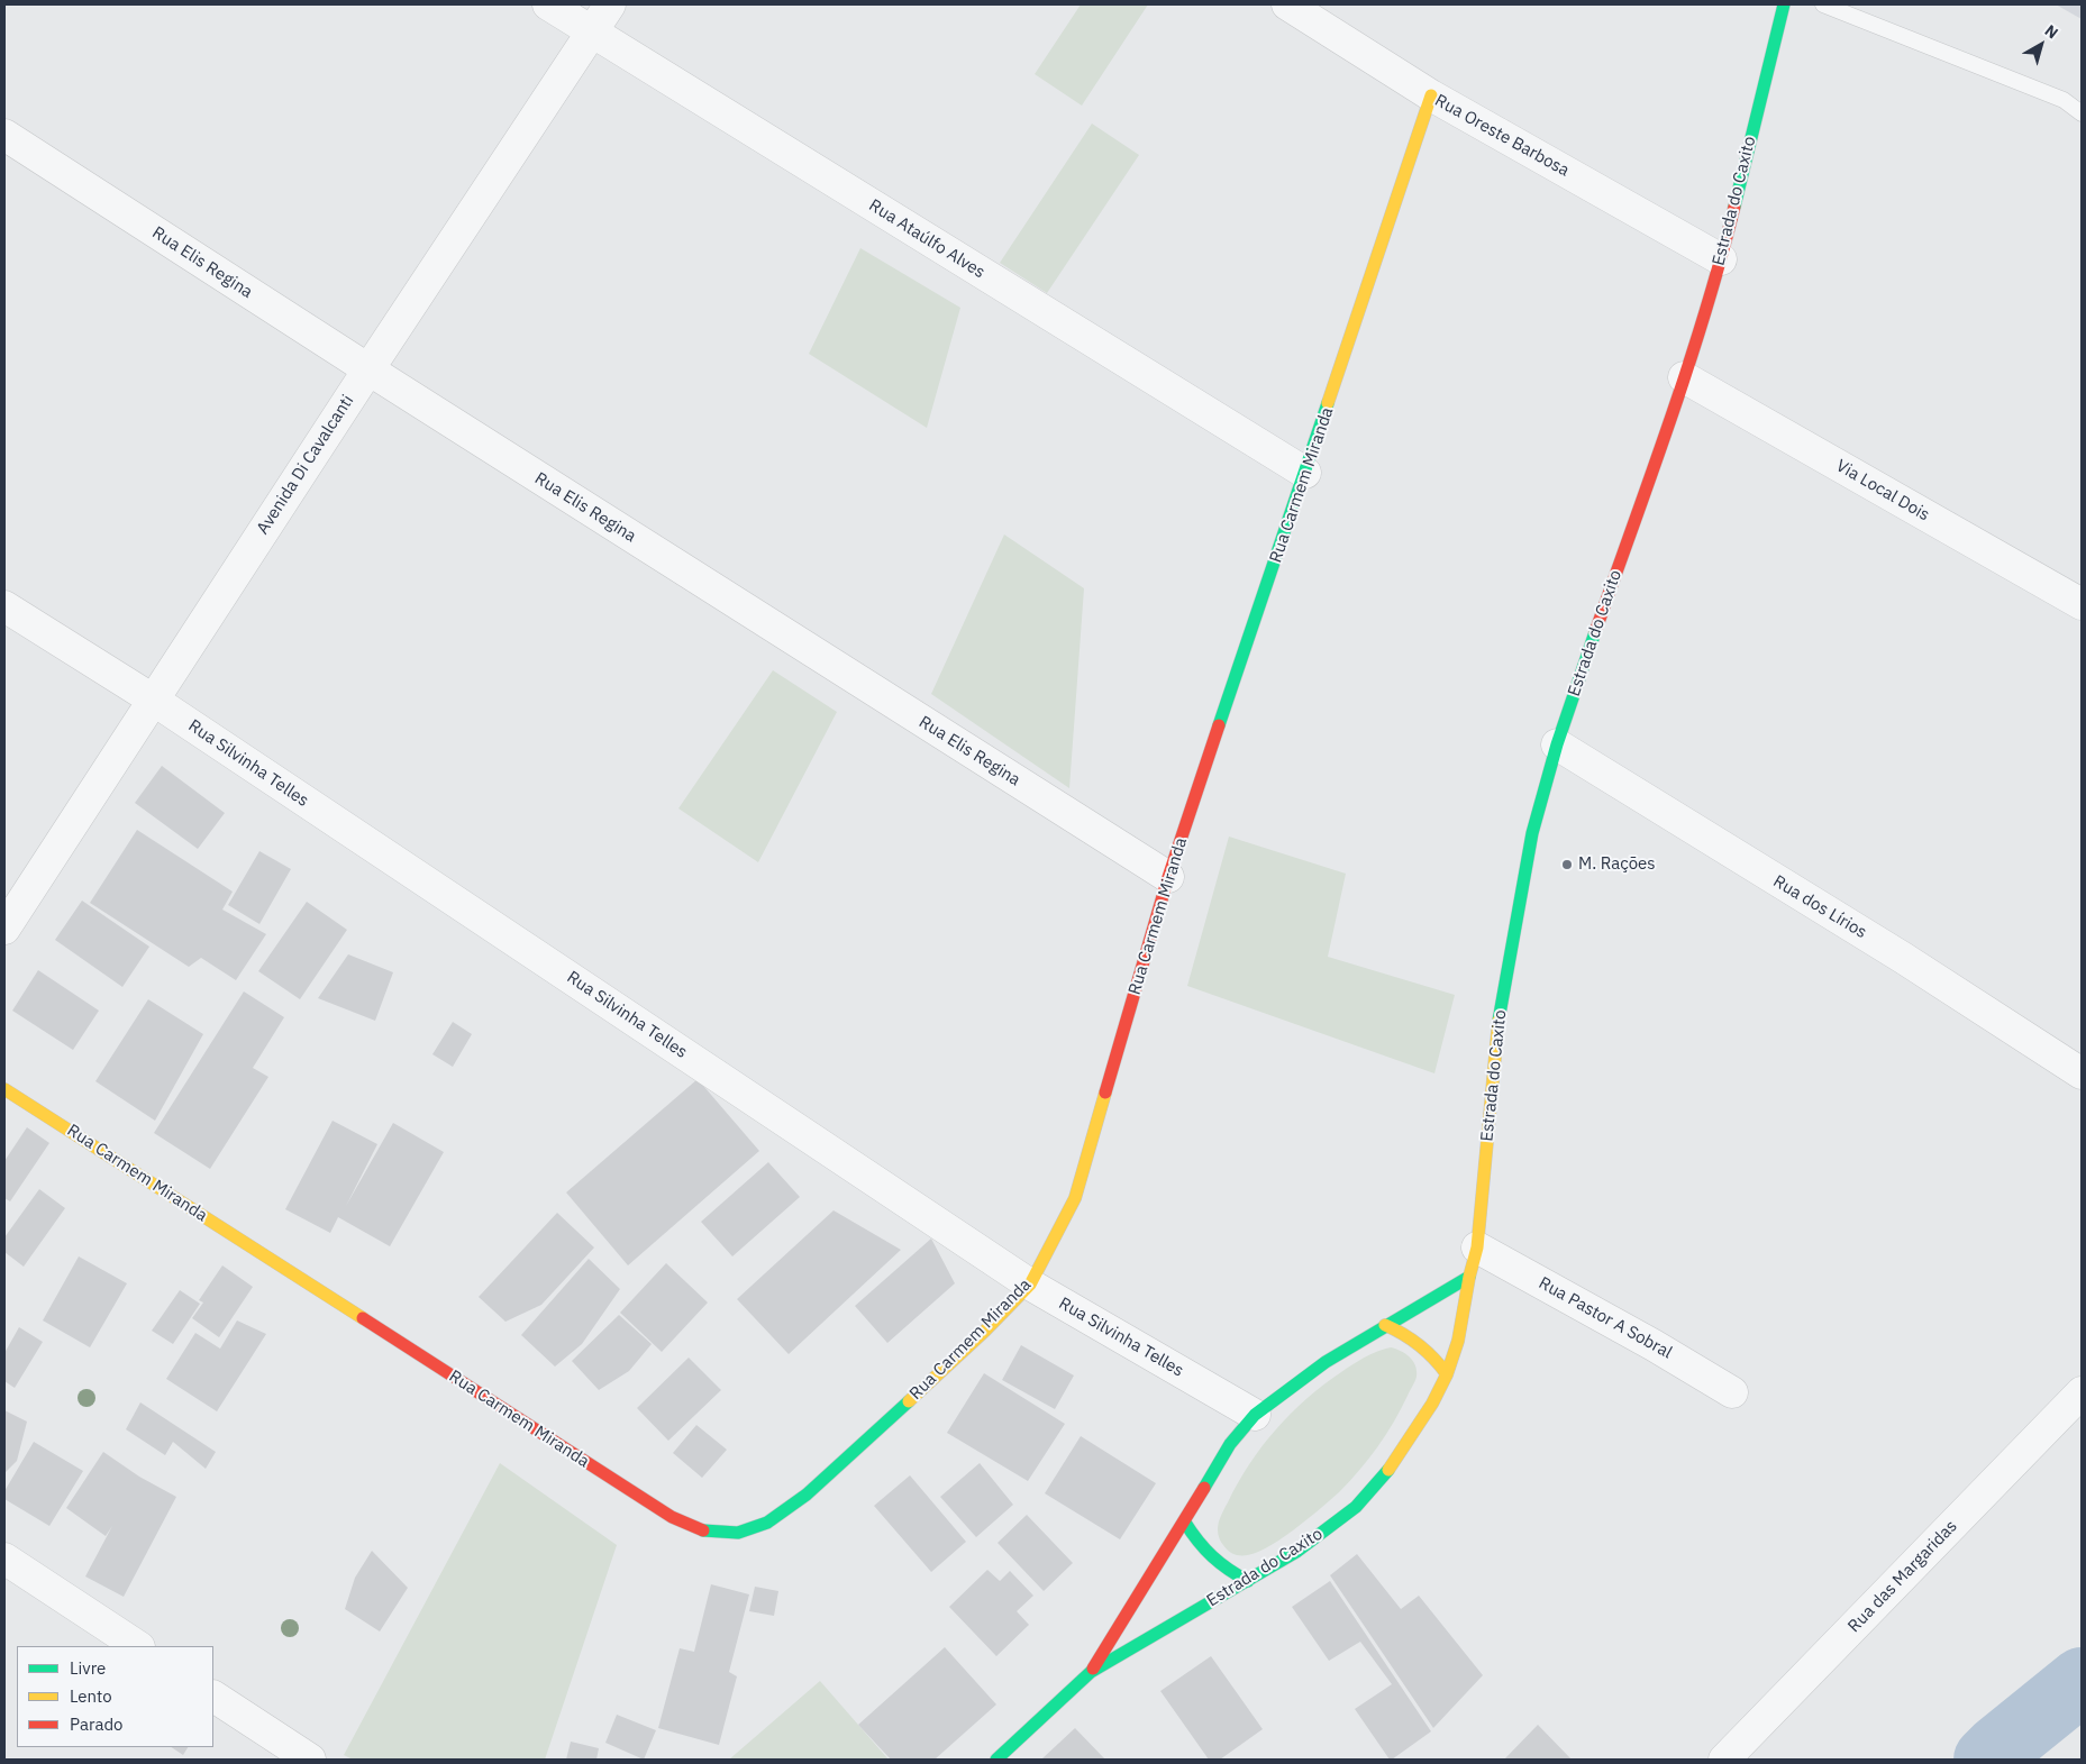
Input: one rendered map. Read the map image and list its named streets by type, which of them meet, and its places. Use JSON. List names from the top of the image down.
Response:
{
  "streets": {
    "street": [
      "Rua Oreste Barbosa",
      "Estrada do Caxito",
      "Rua Ataúlfo Alves",
      "Rua Elis Regina",
      "Avenida Di Cavalcanti",
      "Rua Carmem Miranda",
      "Via Local Dois",
      "Rua Silvinha Telles",
      "Rua dos Lírios",
      "Rua Pastor A Sobral",
      "Rua das Margaridas"
    ]
  },
  "crossings": [
    ["Rua Oreste Barbosa", "Estrada do Caxito"],
    ["Rua Oreste Barbosa", "Rua Carmem Miranda"],
    ["Estrada do Caxito", "Via Local Dois"],
    ["Estrada do Caxito", "Rua Silvinha Telles"],
    ["Estrada do Caxito", "Rua dos Lírios"],
    ["Estrada do Caxito", "Rua Pastor A Sobral"],
    ["Rua Ataúlfo Alves", "Avenida Di Cavalcanti"],
    ["Rua Ataúlfo Alves", "Rua Carmem Miranda"],
    ["Rua Elis Regina", "Avenida Di Cavalcanti"],
    ["Rua Elis Regina", "Rua Carmem Miranda"],
    ["Avenida Di Cavalcanti", "Rua Silvinha Telles"],
    ["Rua Carmem Miranda", "Rua Silvinha Telles"]
  ],
  "places": ["M. Rações"],
  "legend": ["Livre", "Lento", "Parado"],
  "north": "top right"
}
